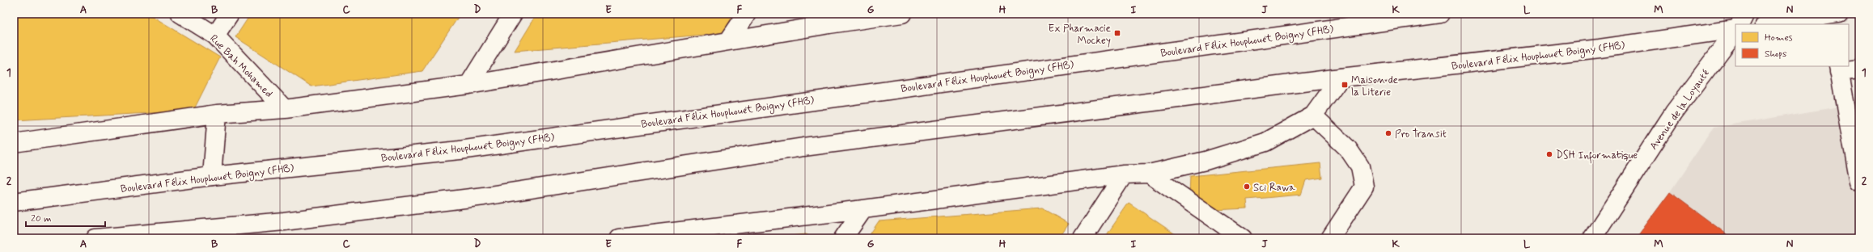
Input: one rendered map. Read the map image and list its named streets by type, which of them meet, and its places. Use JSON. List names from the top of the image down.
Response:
{
  "streets": {
    "main road": ["Boulevard Félix Houphouët Boigny (FHB)", "Rue Bah Mohamed", "Avenue de la Loyauté"]
  },
  "places": {
    "transit": ["Ex Pharmacie Mockey", "Maison de la Literie"],
    "other": ["Pro Transit", "DSH Informatique", "Sci Rawa"]
  },
  "legend": ["Homes", "Shops"],
  "scale_bar": "20 m",
  "grid": {
    "columns": [
      "A",
      "B",
      "C",
      "D",
      "E",
      "F",
      "G",
      "H",
      "I",
      "J",
      "K",
      "L",
      "M",
      "N"
    ],
    "rows": ["1", "2"]
  }
}
